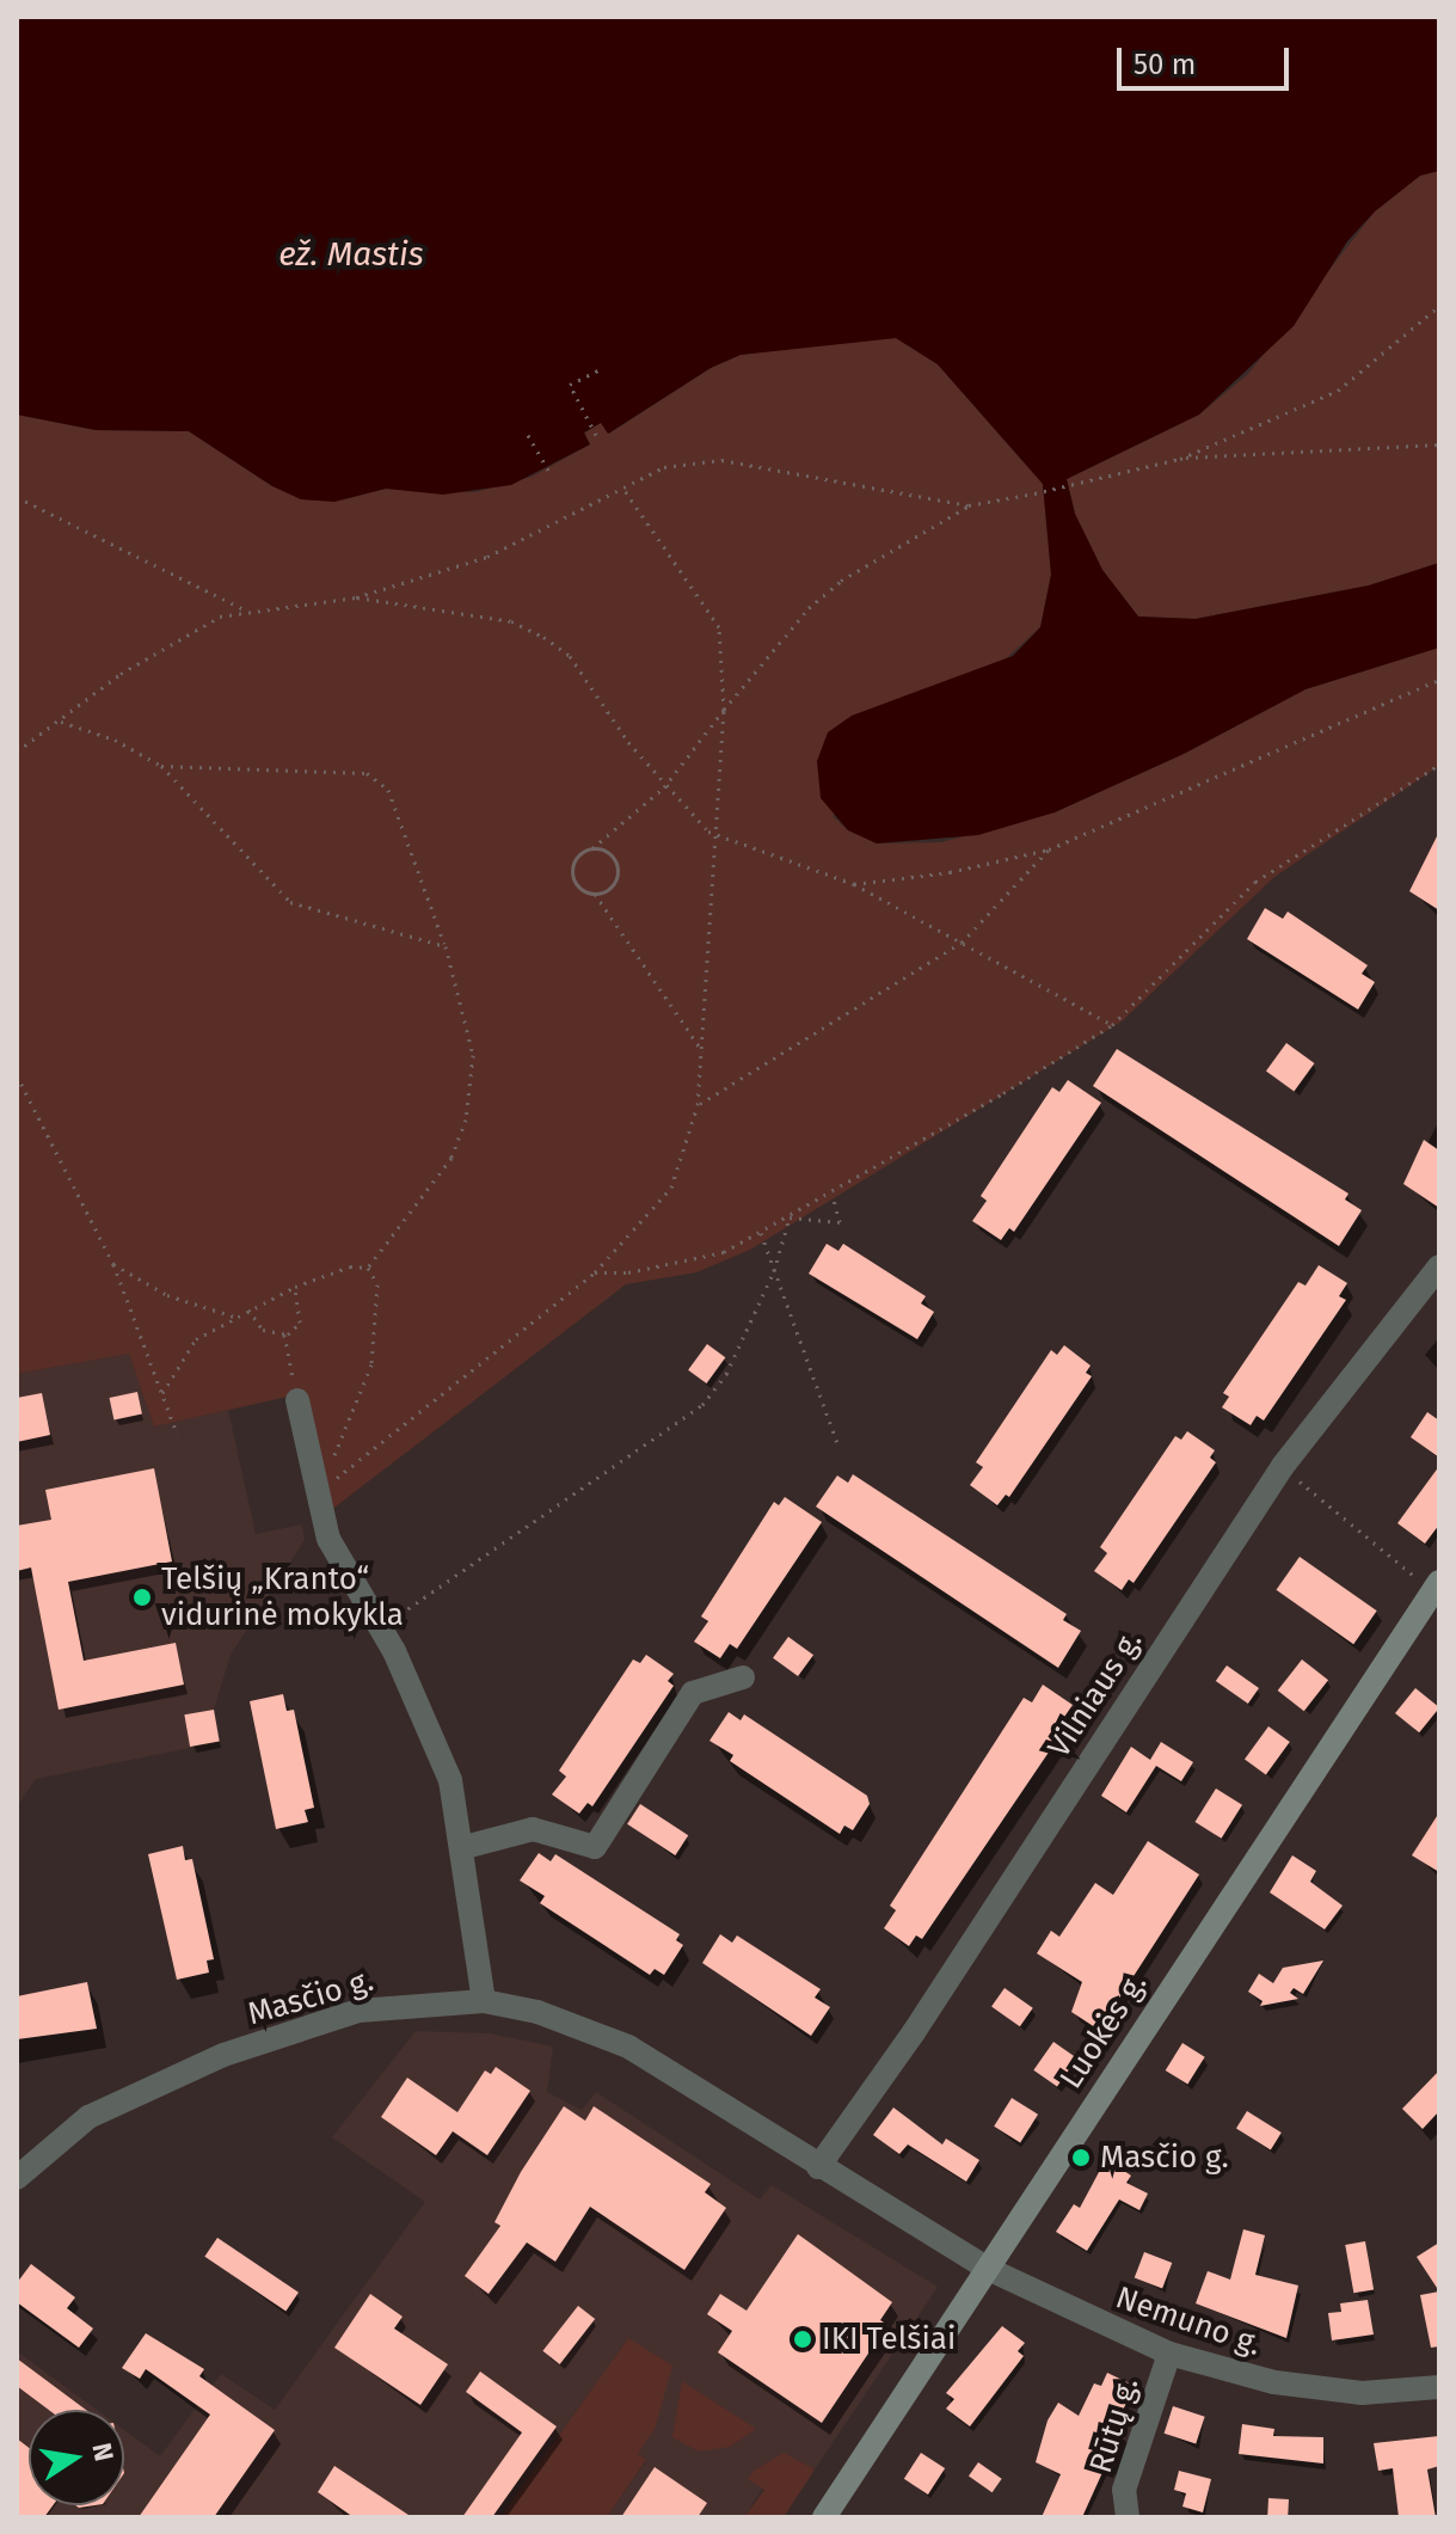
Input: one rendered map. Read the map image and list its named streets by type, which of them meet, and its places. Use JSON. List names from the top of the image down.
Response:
{
  "streets": {
    "main road": ["Luokės g."],
    "street": [
      "Vilniaus g.",
      "Masčio g.",
      "Nemuno g.",
      "Rūtų g."
    ]
  },
  "crossings": [
    ["Vilniaus g.", "Masčio g."],
    ["Masčio g.", "Luokės g."],
    ["Masčio g.", "Nemuno g."],
    ["Luokės g.", "Nemuno g."],
    ["Nemuno g.", "Rūtų g."]
  ],
  "water": ["ež. Mastis"],
  "places": ["Telšių „Kranto“ vidurinė mokykla", "Masčio g.", "IKI Telšiai"],
  "scale_bar": "50 m",
  "north": "right"
}
